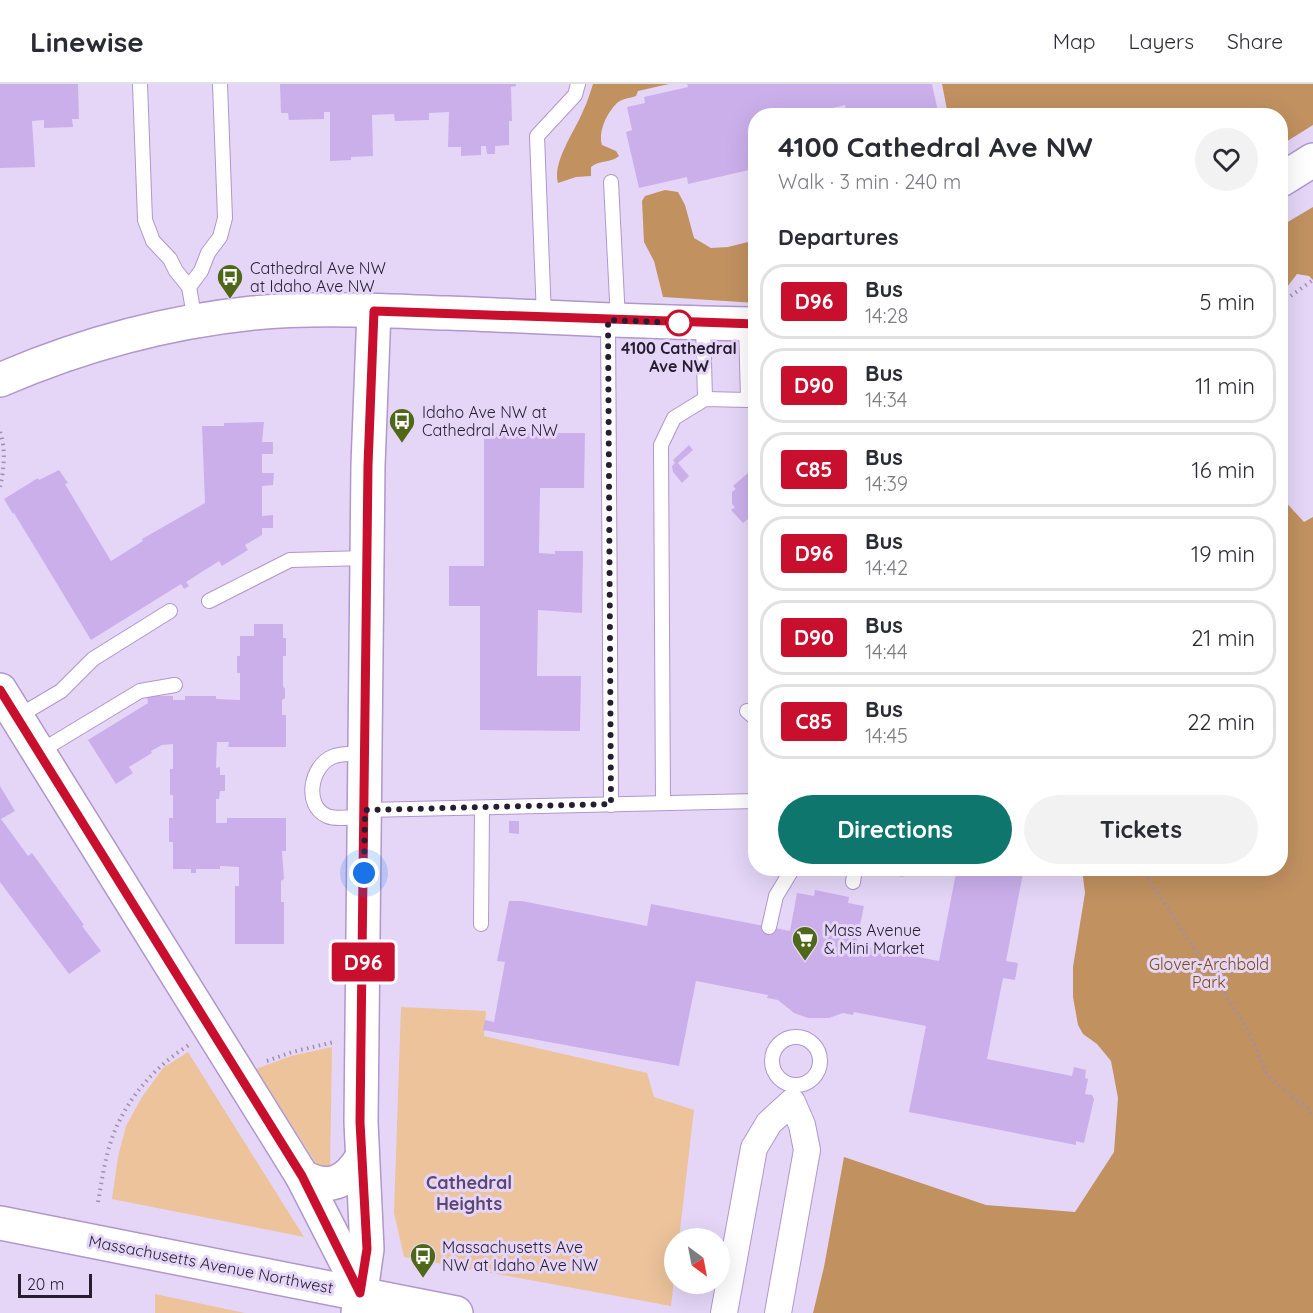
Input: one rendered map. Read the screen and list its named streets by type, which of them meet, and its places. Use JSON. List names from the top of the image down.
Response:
{
  "streets": {
    "street": ["Massachusetts Avenue Northwest"]
  },
  "districts": ["Cathedral Heights"],
  "parks": ["Glover-Archbold Park"],
  "places": {
    "bus stop": ["Cathedral Ave NW at Idaho Ave NW", "Idaho Ave NW at Cathedral Ave NW", "Massachusetts Ave NW at Idaho Ave NW"],
    "other": ["4100 Cathedral Ave NW"],
    "supermarket": ["Mass Avenue & Mini Market"]
  },
  "lines": ["bus line D96"],
  "scale_bar": "20 m",
  "north": "bottom right",
  "page": {
    "header": "Linewise",
    "nav": ["Map", "Layers", "Share"],
    "on_map": "D96",
    "heading": [
      ["4100 Cathedral Ave NW", "Walk · 3 min · 240 m"],
      "Departures"
    ],
    "list": [
      {
        "mark": "D96",
        "name": "Bus",
        "note": "14:28",
        "value": "5 min"
      },
      {
        "mark": "D90",
        "name": "Bus",
        "note": "14:34",
        "value": "11 min"
      },
      {
        "mark": "C85",
        "name": "Bus",
        "note": "14:39",
        "value": "16 min"
      },
      {
        "mark": "D96",
        "name": "Bus",
        "note": "14:42",
        "value": "19 min"
      },
      {
        "mark": "D90",
        "name": "Bus",
        "note": "14:44",
        "value": "21 min"
      },
      {
        "mark": "C85",
        "name": "Bus",
        "note": "14:45",
        "value": "22 min"
      }
    ],
    "buttons": ["Directions", "Tickets"],
    "scale": "20 m"
  }
}
